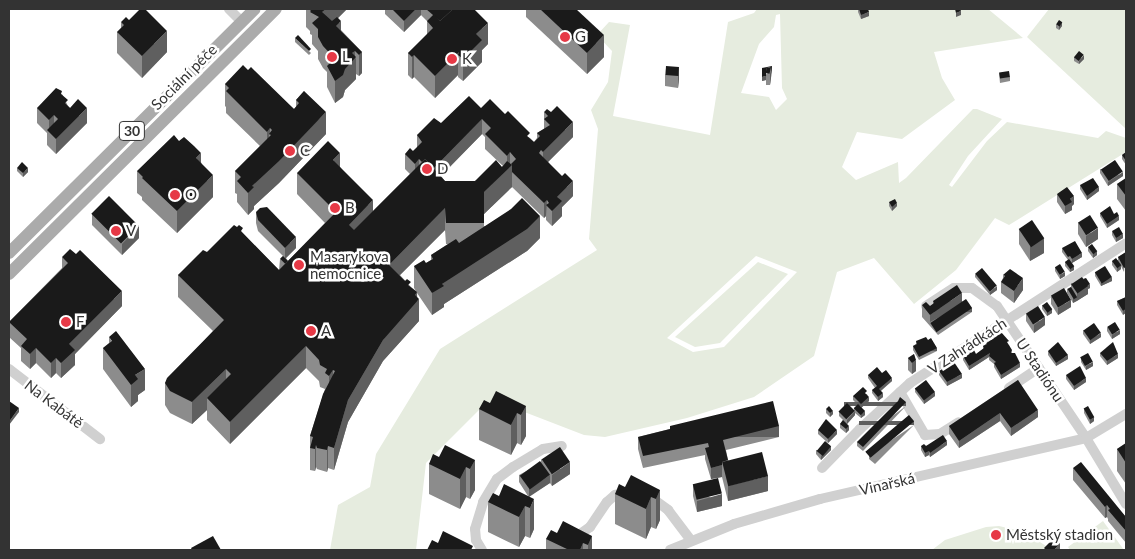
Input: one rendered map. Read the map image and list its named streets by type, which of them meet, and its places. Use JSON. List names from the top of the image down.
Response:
{
  "streets": {
    "main road": ["Sociální péče", "30"],
    "street": [
      "V Zahrádkách",
      "U Stadiónu",
      "Na Kabátě",
      "Vinařská"
    ]
  },
  "crossings": [
    ["V Zahrádkách", "U Stadiónu"],
    ["U Stadiónu", "Vinařská"]
  ],
  "places": [
    "G",
    "L",
    "K",
    "C",
    "D",
    "O",
    "B",
    "V",
    "Masarykova nemocnice",
    "F",
    "A",
    "Městský stadion"
  ]
}
